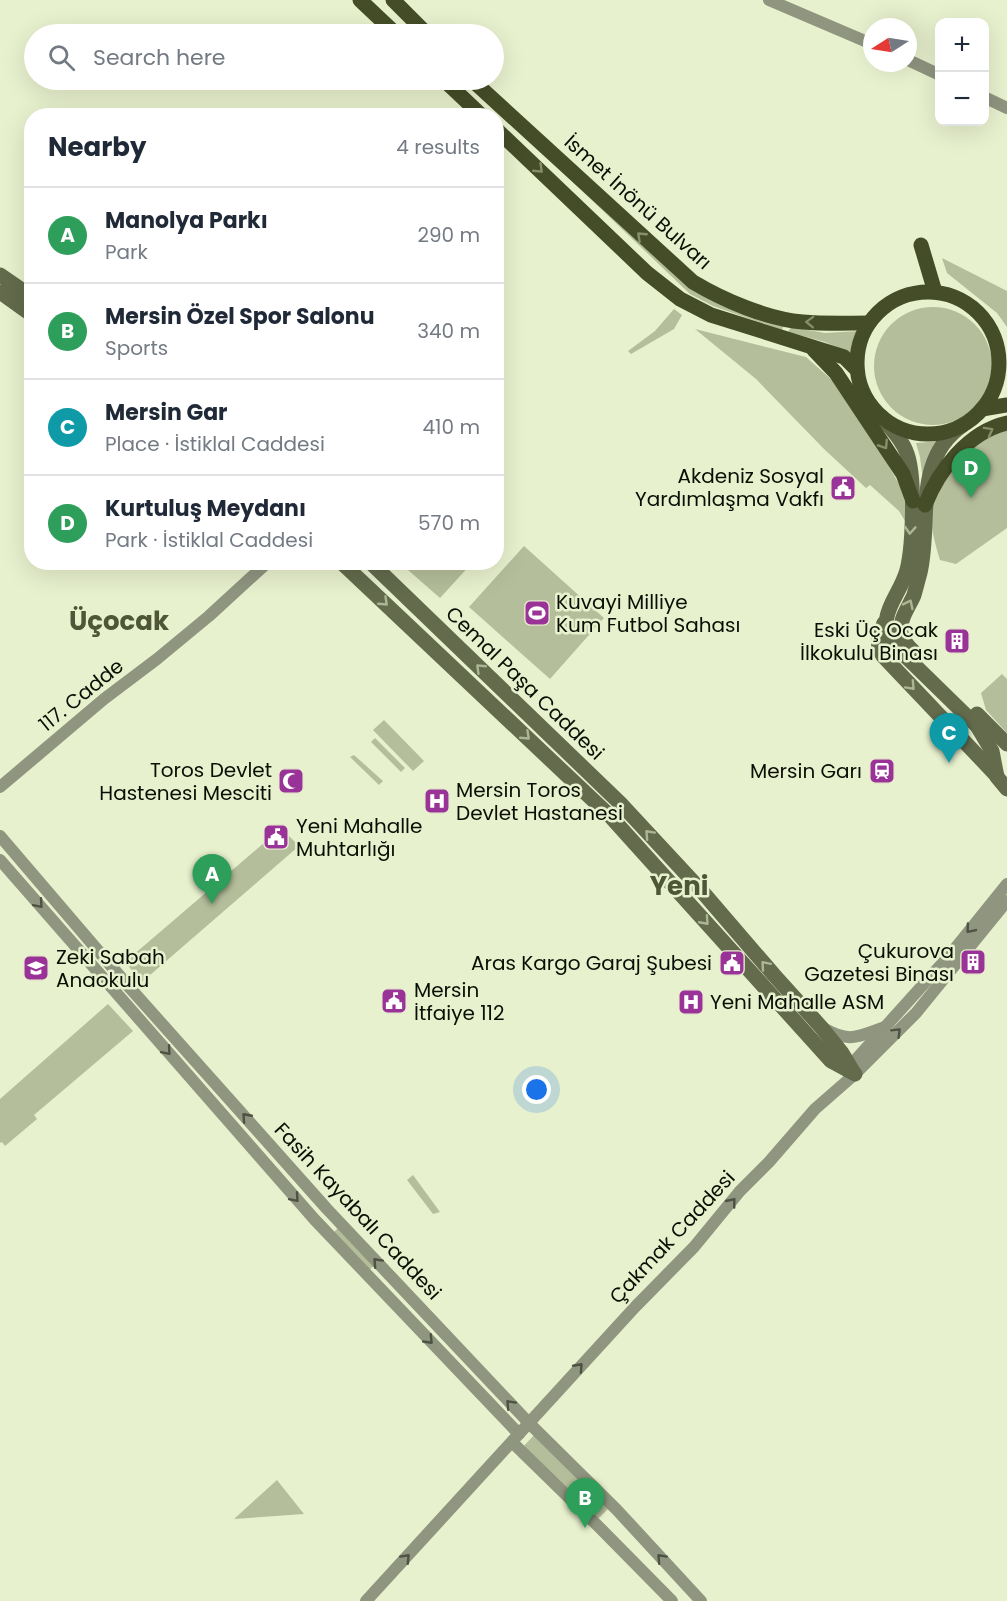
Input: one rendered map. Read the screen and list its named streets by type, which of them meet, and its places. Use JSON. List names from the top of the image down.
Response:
{
  "streets": {
    "main road": ["İsmet İnönü Bulvarı", "Cemal Paşa Caddesi"],
    "street": ["117. Cadde", "Fasih Kayabalı Caddesi", "Çakmak Caddesi"]
  },
  "crossings": [
    ["Cemal Paşa Caddesi", "Çakmak Caddesi"],
    ["Fasih Kayabalı Caddesi", "Çakmak Caddesi"]
  ],
  "districts": ["Üçocak", "Yeni"],
  "places": {
    "public building": [
      "Akdeniz Sosyal Yardımlaşma Vakfı",
      "Yeni Mahalle Muhtarlığı",
      "Aras Kargo Garaj Şubesi",
      "Mersin İtfaiye 112"
    ],
    "sports": ["Kuvayi Milliye Kum Futbol Sahası"],
    "building": ["Eski Üç Ocak İlkokulu Binası", "Çukurova Gazetesi Binası"],
    "station": ["Mersin Garı"],
    "mosque": ["Toros Devlet Hastenesi Mesciti"],
    "hospital": ["Mersin Toros Devlet Hastanesi", "Yeni Mahalle ASM"],
    "school or university": ["Zeki Sabah Anaokulu"]
  },
  "north": "left",
  "page": {
    "map_buttons": ["+", "−"],
    "search": "Search here",
    "heading": ["Nearby", "4 results"],
    "list": [
      {
        "mark": "A",
        "name": "Manolya Parkı",
        "note": "Park",
        "value": "290 m"
      },
      {
        "mark": "B",
        "name": "Mersin Özel Spor Salonu",
        "note": "Sports",
        "value": "340 m"
      },
      {
        "mark": "C",
        "name": "Mersin Gar",
        "note": "Place · İstiklal Caddesi",
        "value": "410 m"
      },
      {
        "mark": "D",
        "name": "Kurtuluş Meydanı",
        "note": "Park · İstiklal Caddesi",
        "value": "570 m"
      }
    ],
    "pins": [
      "D",
      "C",
      "A",
      "B"
    ]
  }
}
